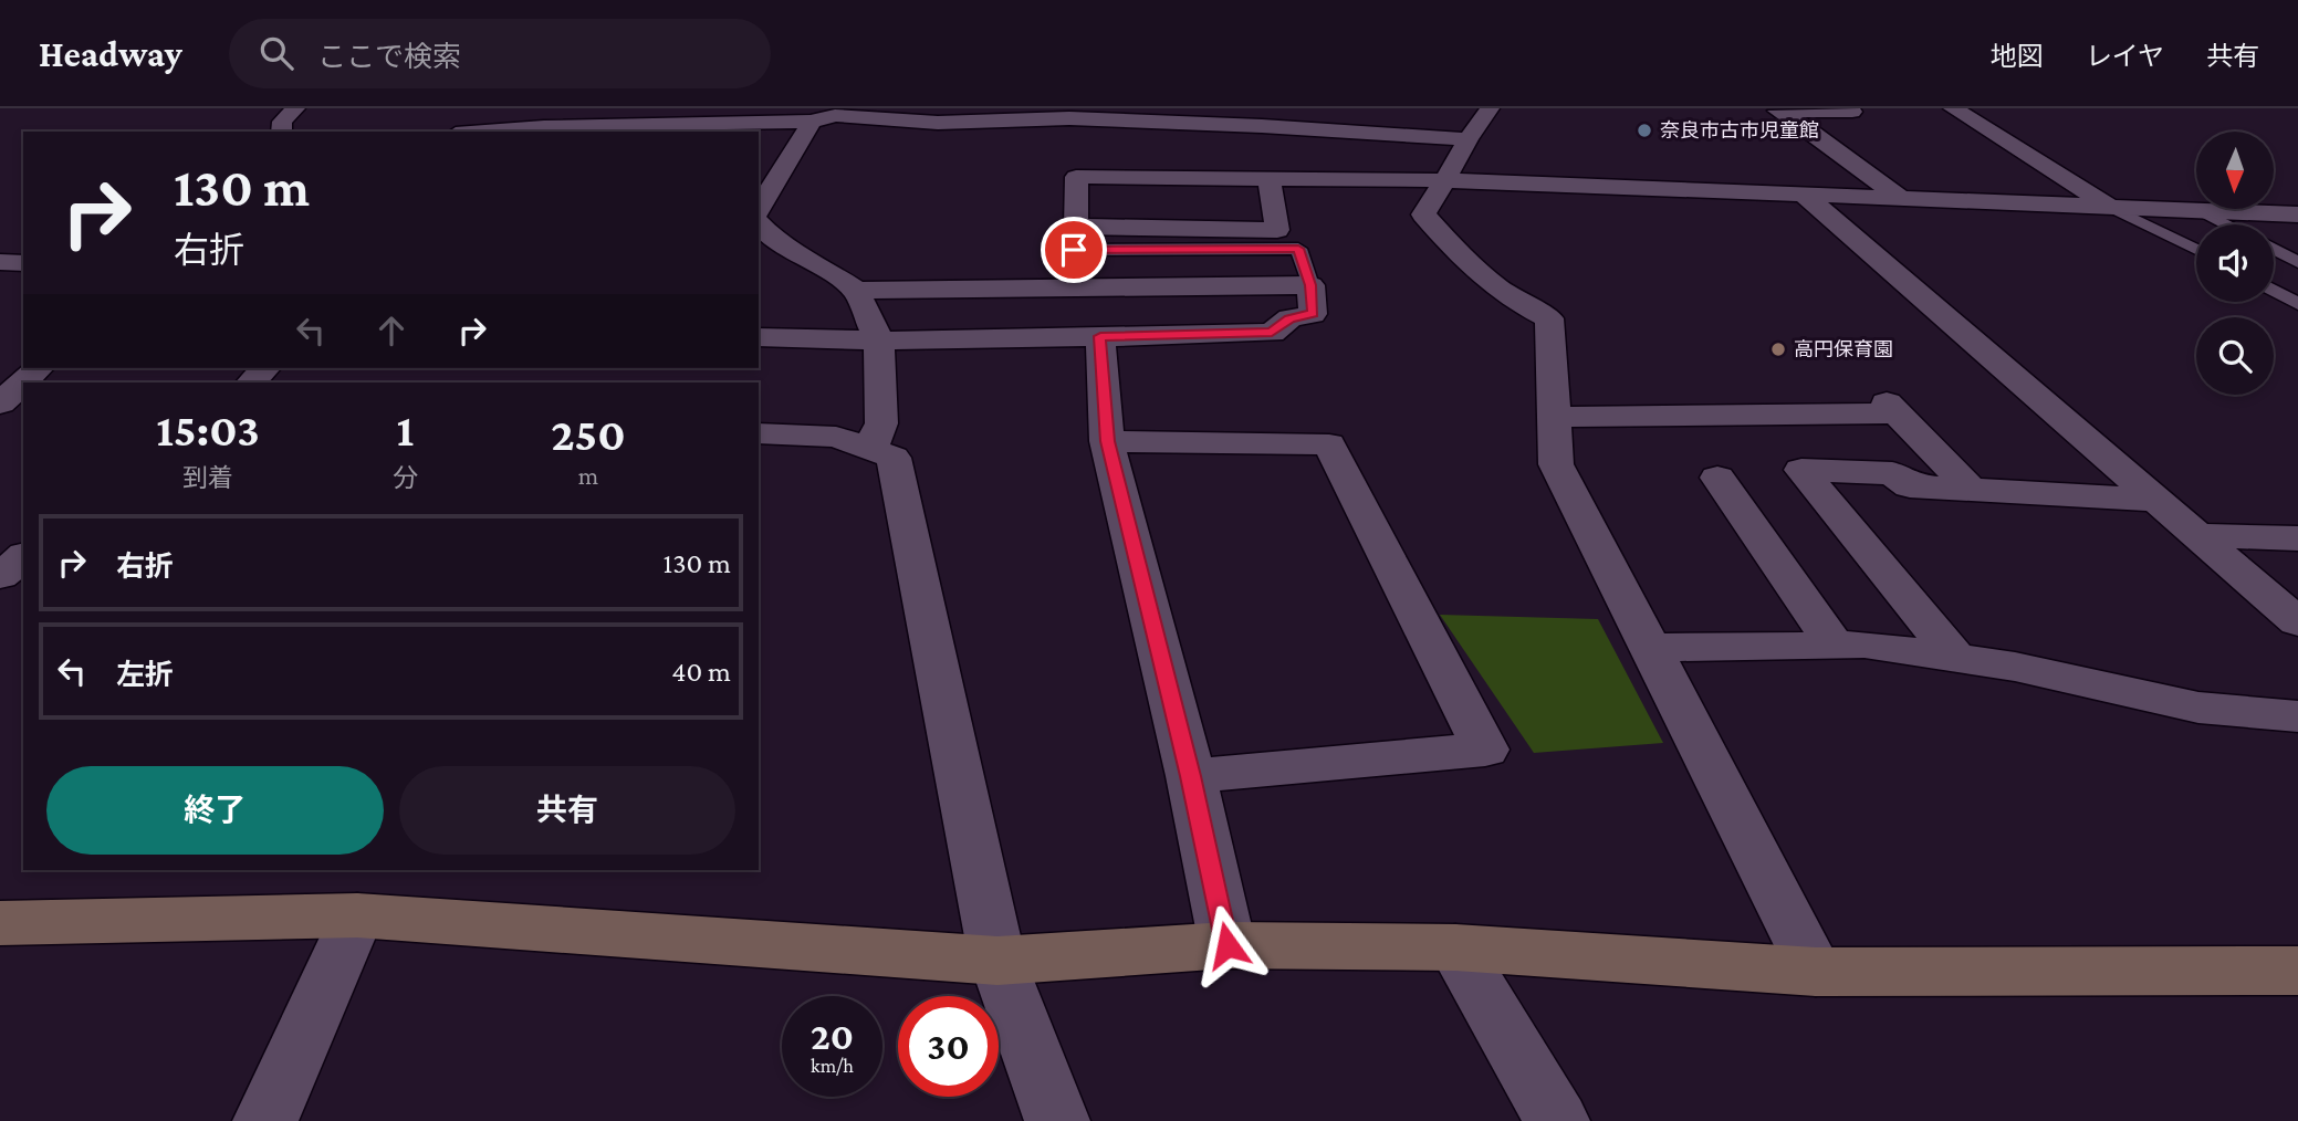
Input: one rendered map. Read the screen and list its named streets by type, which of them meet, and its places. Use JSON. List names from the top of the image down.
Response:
{
  "places": ["奈良市古市児童館", "高円保育園"],
  "north": "bottom",
  "page": {
    "header": "Headway",
    "search": "ここで検索",
    "nav": ["地図", "レイヤ", "共有"],
    "turn": ["130 m", "右折"],
    "eta": [
      "15:03",
      "到着",
      "1",
      "分",
      "250",
      "m"
    ],
    "list": [
      {
        "name": "右折",
        "value": "130 m"
      },
      {
        "name": "左折",
        "value": "40 m"
      }
    ],
    "buttons": ["終了", "共有"],
    "speed": "20 km/h",
    "limit": "30"
  }
}
